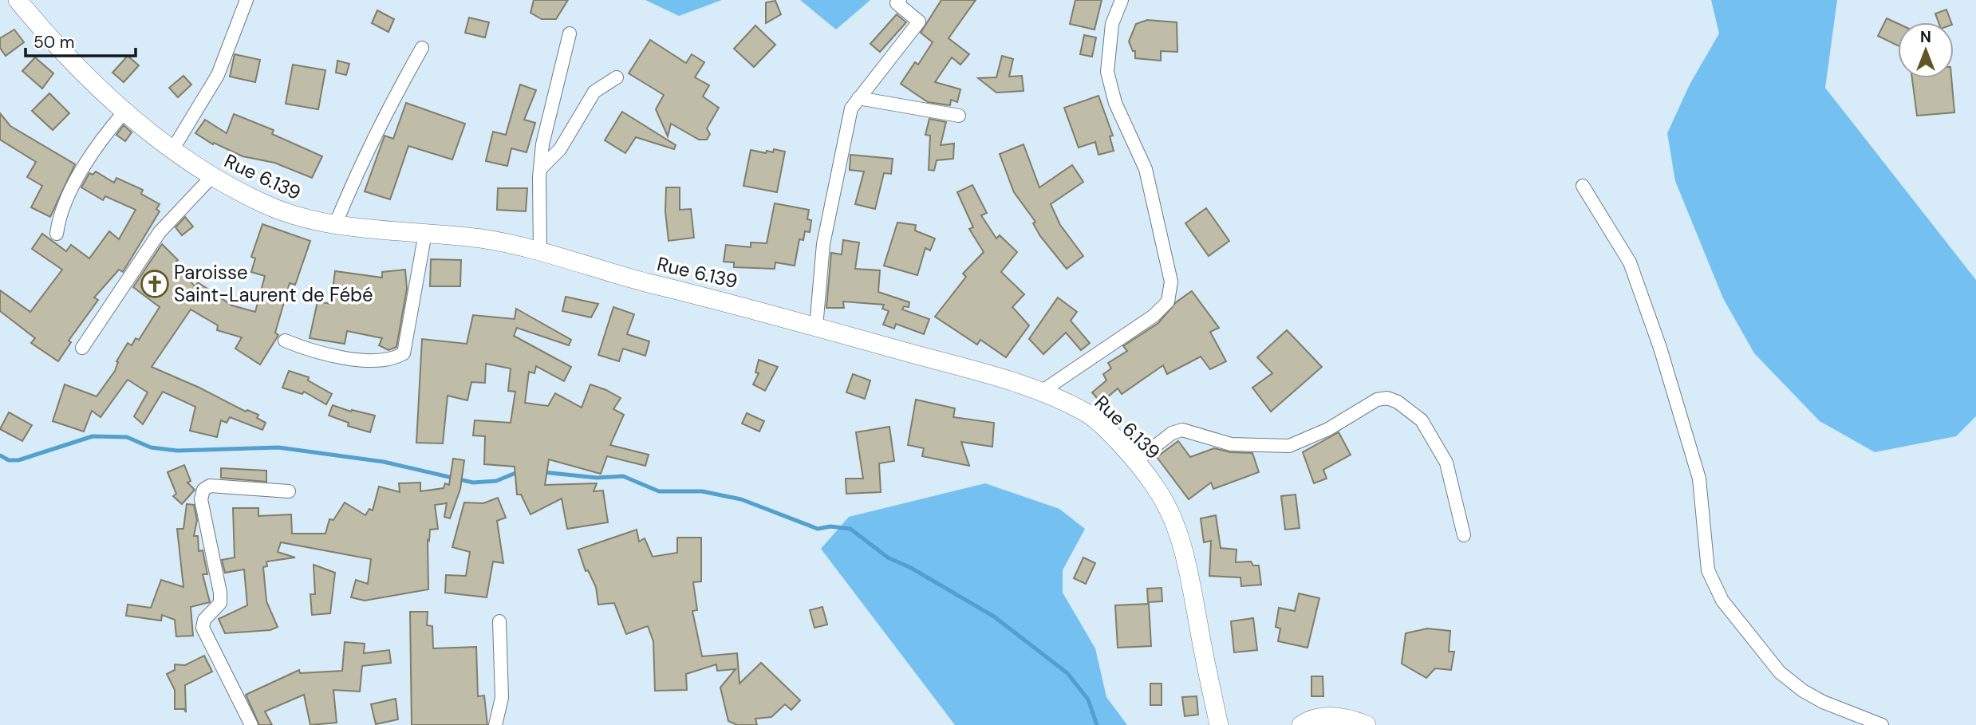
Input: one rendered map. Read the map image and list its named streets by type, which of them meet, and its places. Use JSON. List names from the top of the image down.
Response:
{
  "streets": {
    "street": ["Rue 6.139"]
  },
  "places": {
    "church": ["Paroisse Saint-Laurent de Fébé"]
  },
  "scale_bar": "50 m",
  "north": "top"
}
